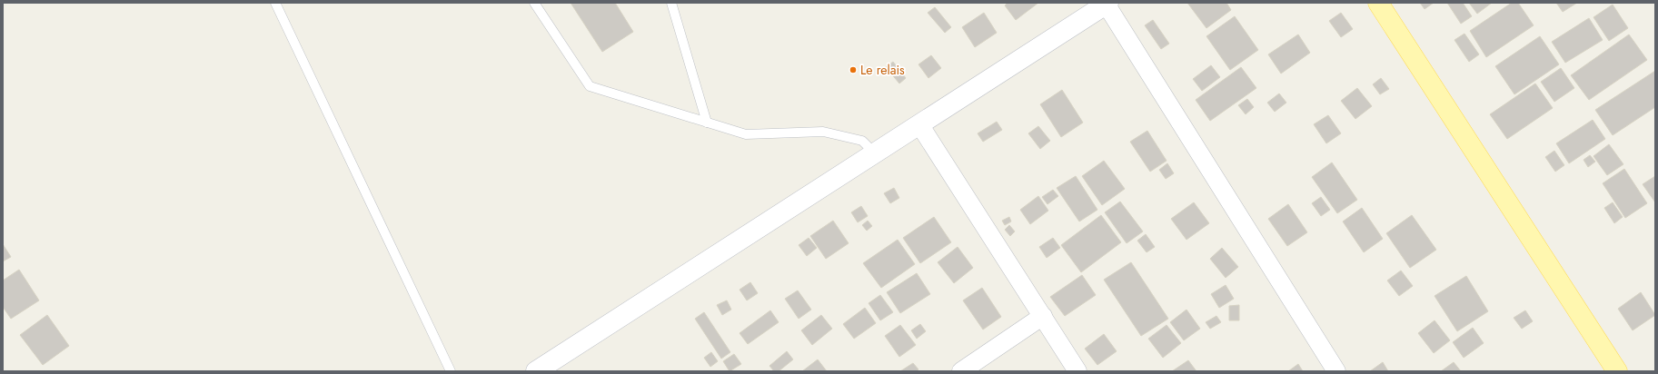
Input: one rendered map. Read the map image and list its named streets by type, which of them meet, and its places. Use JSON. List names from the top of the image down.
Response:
{
  "places": ["Le relais"]
}
